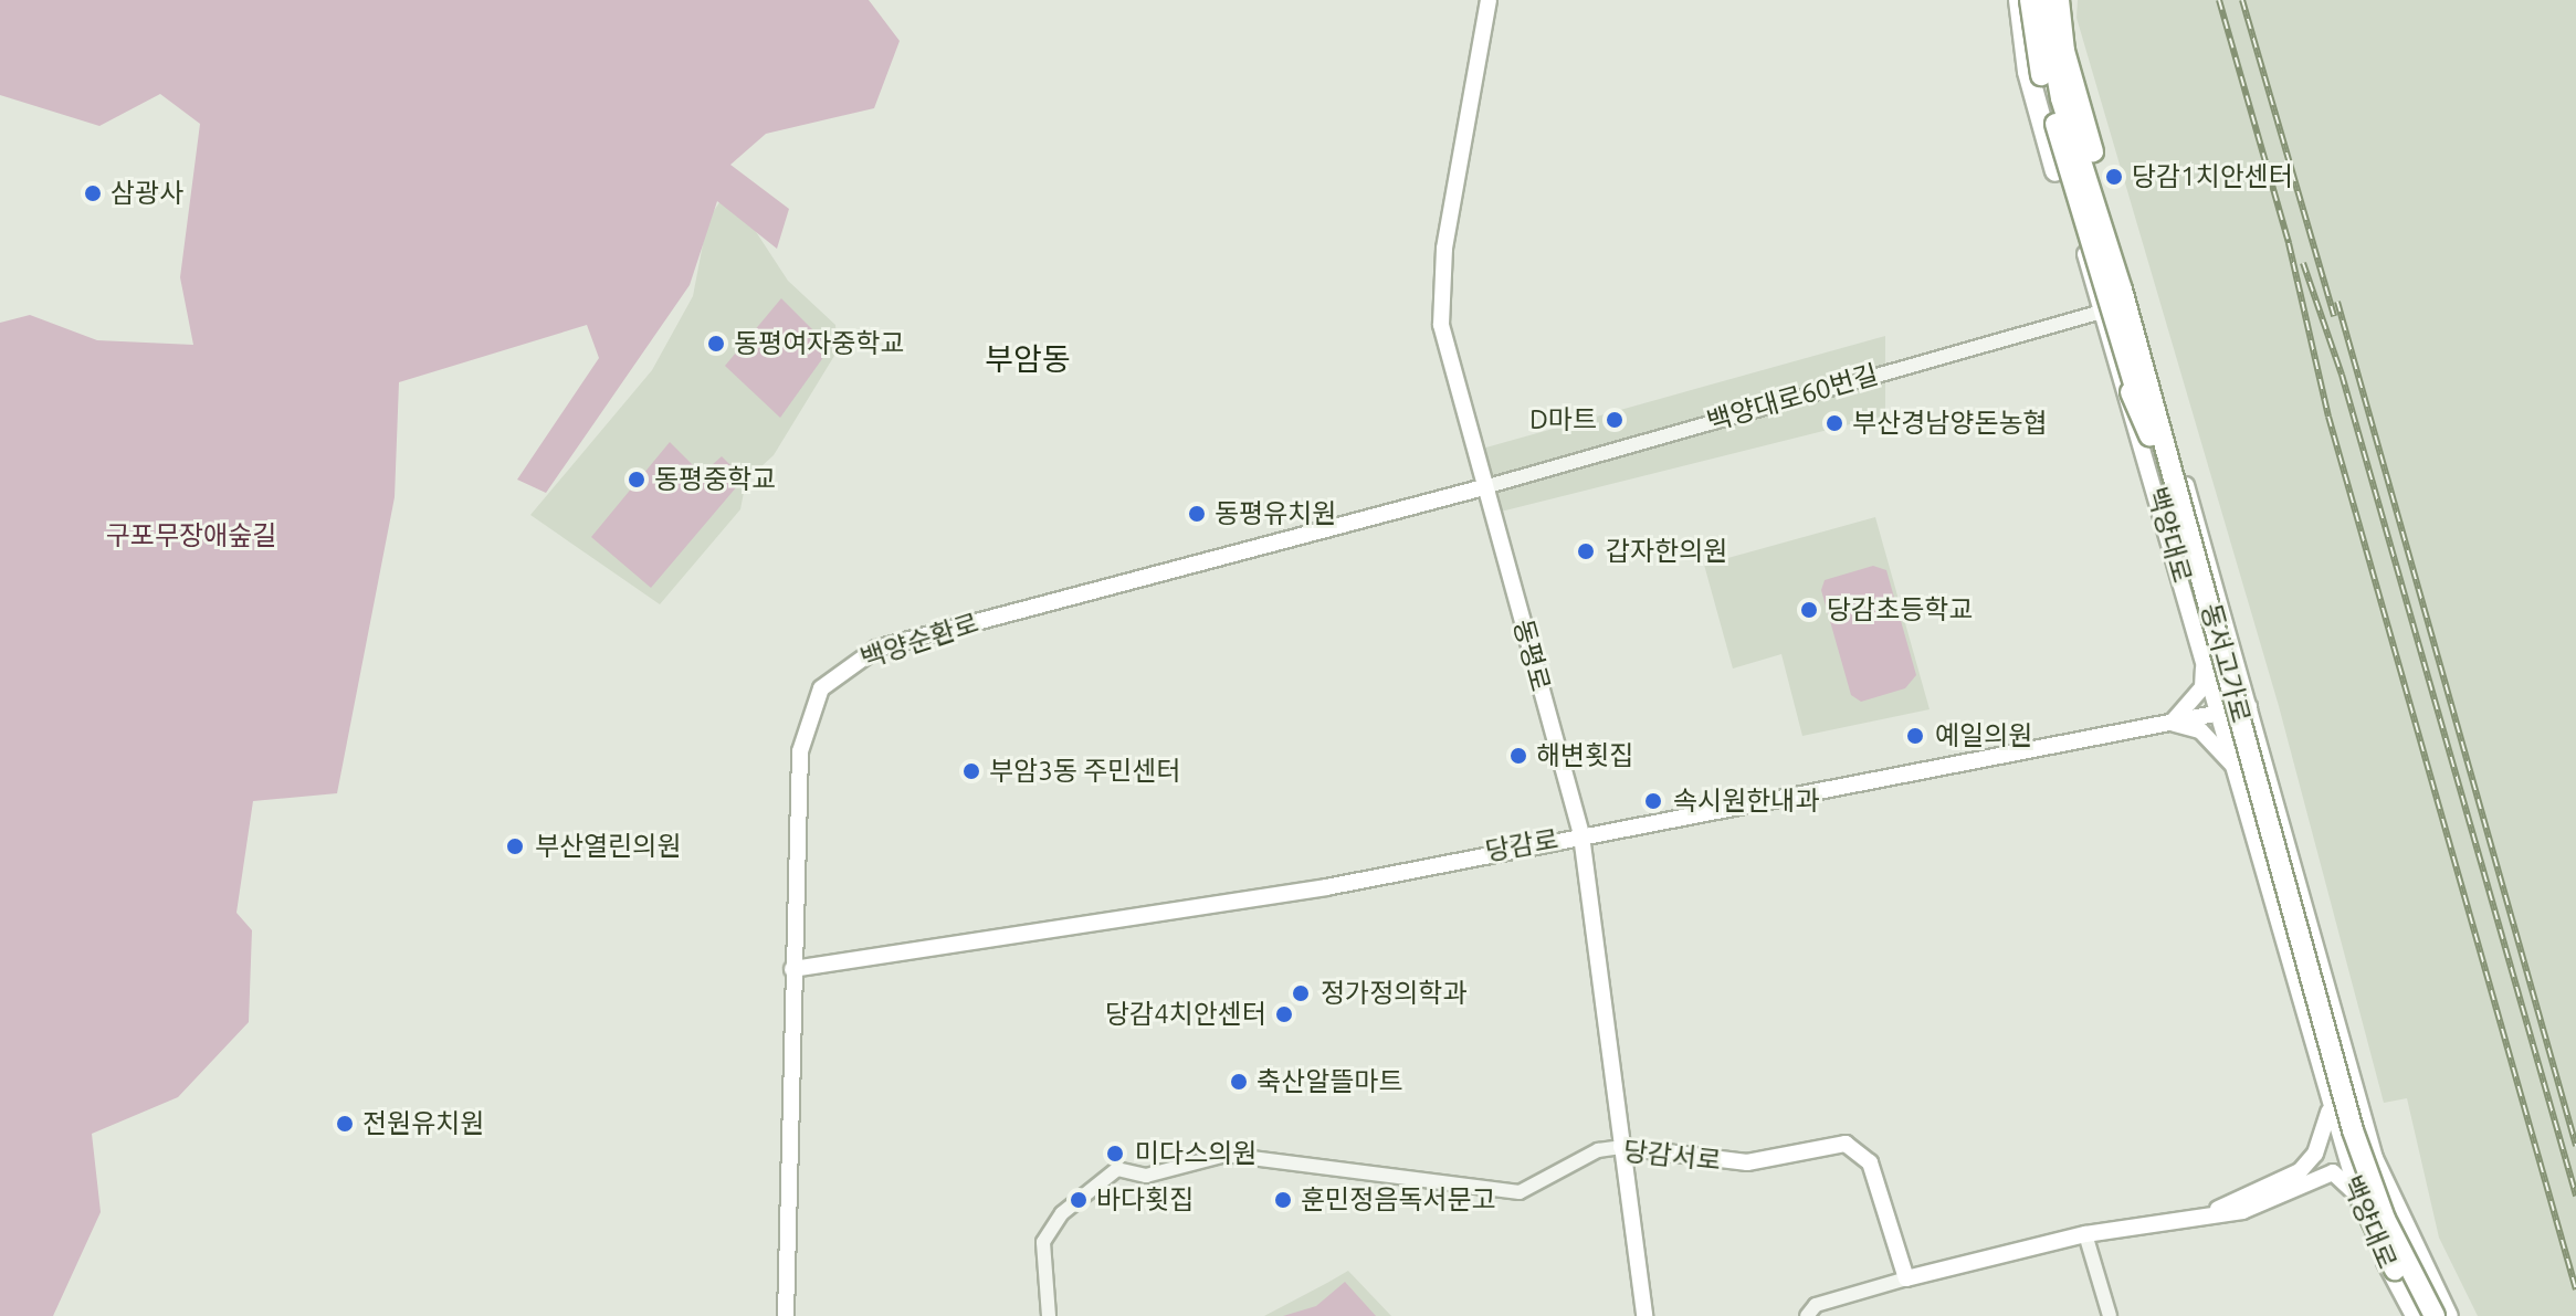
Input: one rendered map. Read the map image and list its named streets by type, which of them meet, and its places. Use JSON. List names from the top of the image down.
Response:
{
  "streets": {
    "highway": ["동서고가로"],
    "main road": [
      "백양대로",
      "백양순환로",
      "동평로",
      "당감로",
      "당감서로"
    ],
    "street": ["백양대로60번길"]
  },
  "crossings": [
    ["백양대로60번길", "백양대로"],
    ["백양대로60번길", "백양순환로"],
    ["백양대로60번길", "동평로"],
    ["백양대로", "동서고가로"],
    ["백양대로", "당감로"],
    ["백양순환로", "동평로"],
    ["백양순환로", "당감로"],
    ["동평로", "당감로"],
    ["동평로", "당감서로"]
  ],
  "districts": ["부암동"],
  "parks": ["구포무장애숲길"],
  "places": [
    "당감1치안센터",
    "삼광사",
    "동평여자중학교",
    "D마트",
    "부산경남양돈농협",
    "동평중학교",
    "동평유치원",
    "갑자한의원",
    "당감초등학교",
    "예일의원",
    "해변횟집",
    "부암3동 주민센터",
    "속시원한내과",
    "부산열린의원",
    "정가정의학과",
    "당감4치안센터",
    "축산알뜰마트",
    "전원유치원",
    "미다스의원",
    "바다횟집",
    "훈민정음독서문고"
  ]
}
